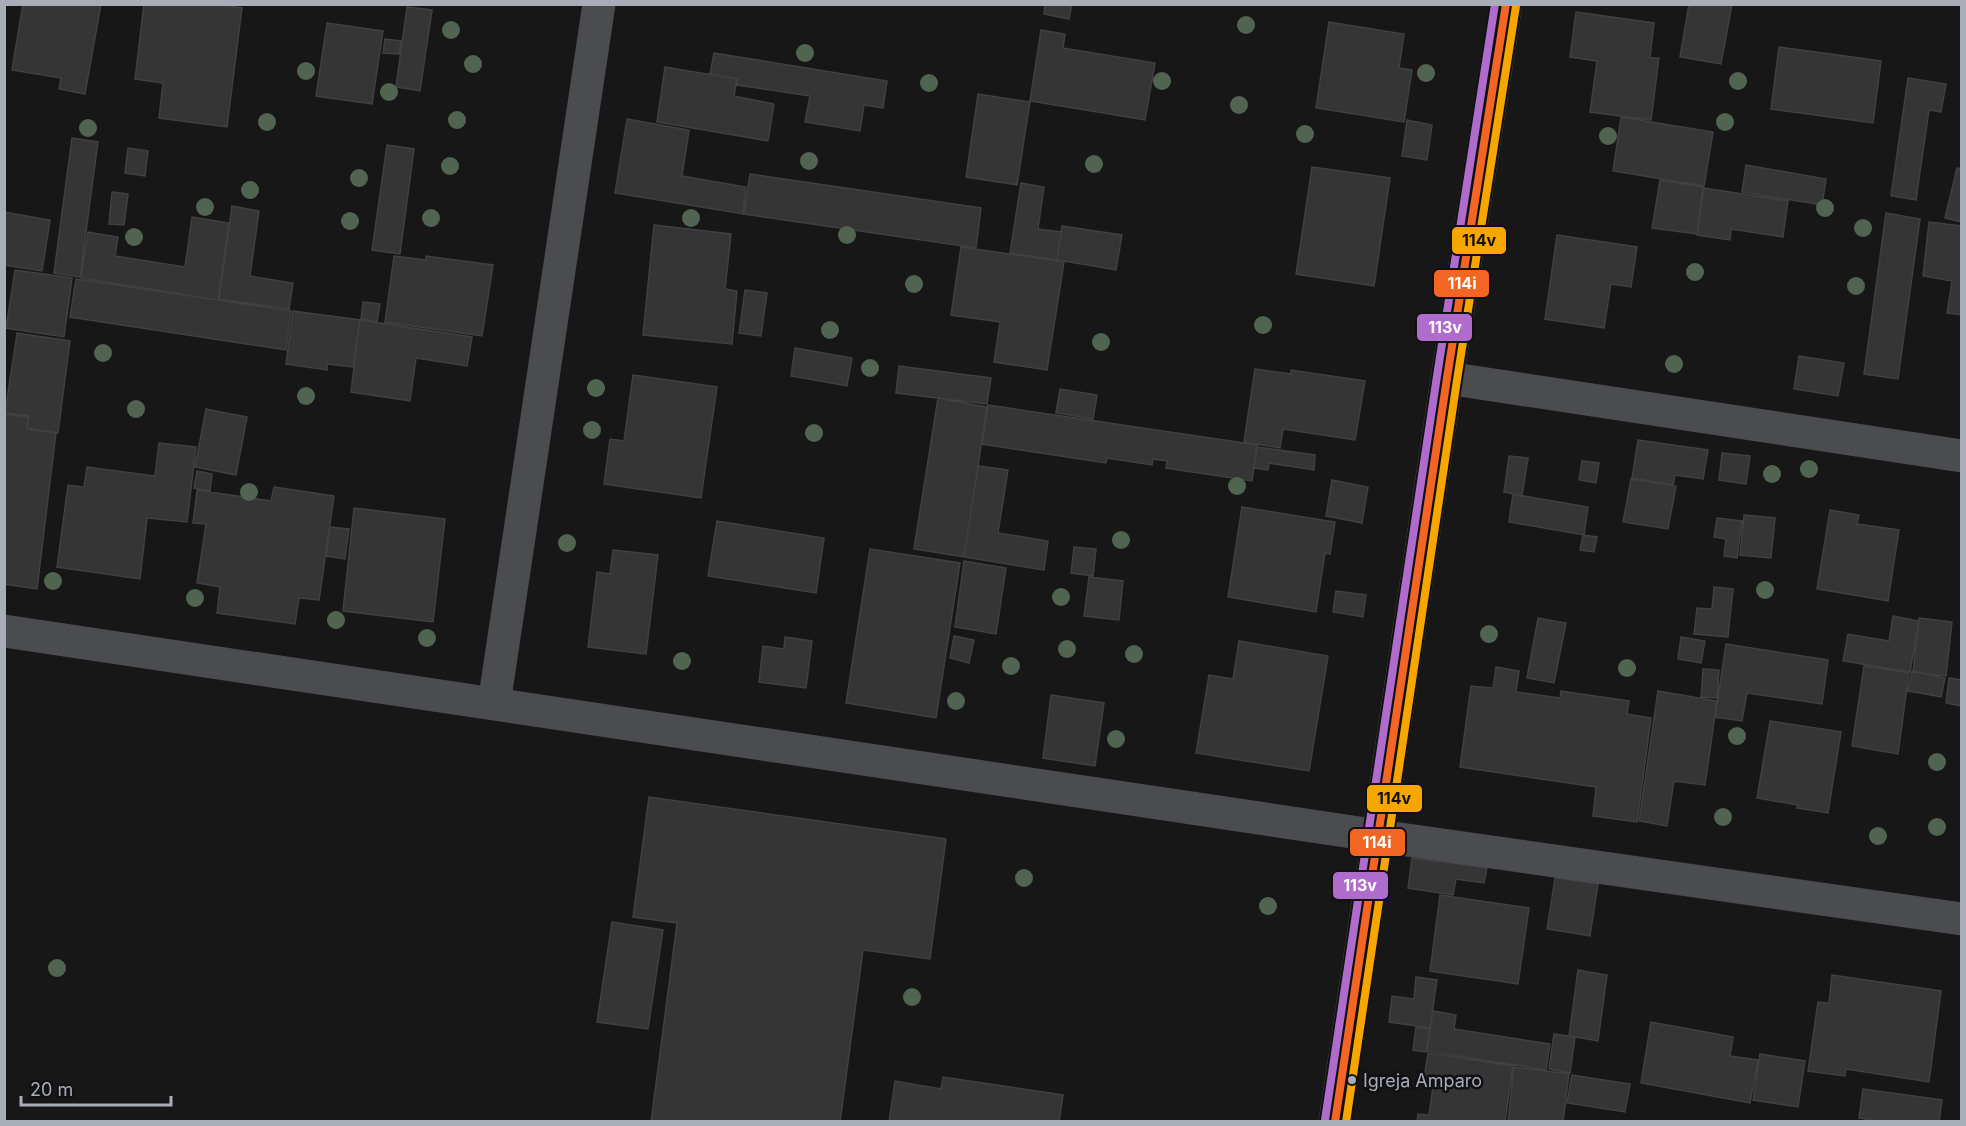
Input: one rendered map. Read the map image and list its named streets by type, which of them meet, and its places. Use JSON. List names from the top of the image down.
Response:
{
  "places": ["Igreja Amparo"],
  "lines": ["transit line 114i", "transit line 113v", "transit line 114v"],
  "scale_bar": "20 m"
}
